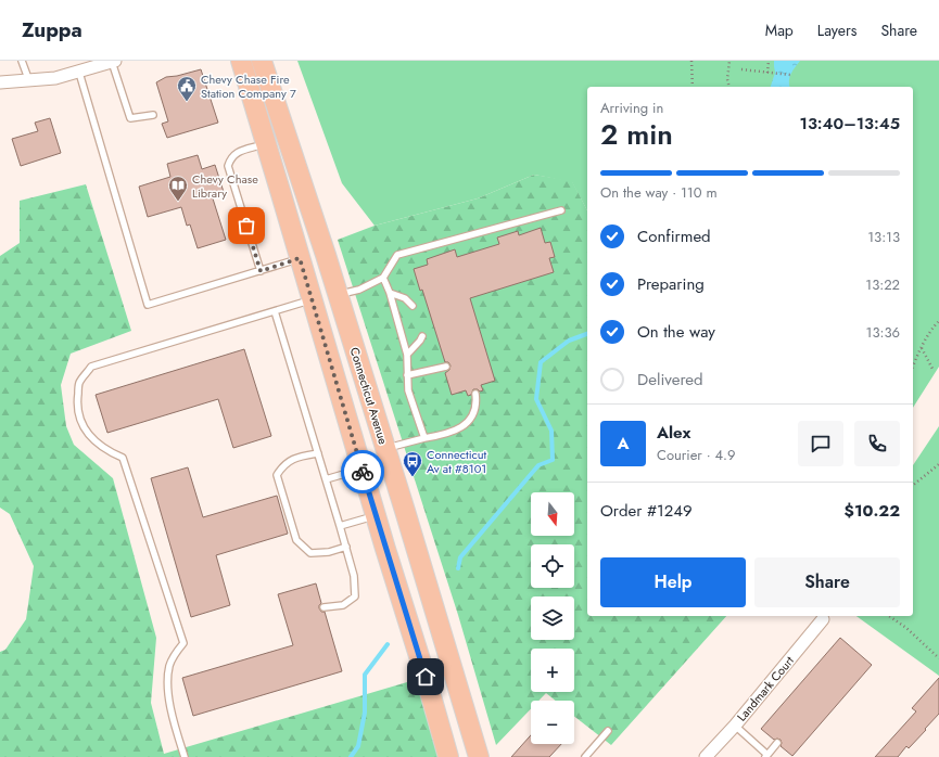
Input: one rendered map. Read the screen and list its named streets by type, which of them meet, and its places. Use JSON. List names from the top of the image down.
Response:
{
  "streets": {
    "main road": ["Connecticut Avenue"],
    "street": ["Landmark Court"]
  },
  "places": {
    "public building": ["Chevy Chase Fire Station Company 7"],
    "library": ["Chevy Chase Library"],
    "bus stop": ["Connecticut Av at #8101"]
  },
  "north": "bottom",
  "page": {
    "header": "Zuppa",
    "nav": ["Map", "Layers", "Share"],
    "heading": ["2 min", "Arriving in", "13:40–13:45"],
    "panel": [
      "Alex",
      "Courier · 4.9",
      "Order #1249",
      "$10.22"
    ],
    "bar": "On the way · 110 m",
    "list": [
      ["Confirmed", "13:13"],
      ["Preparing", "13:22"],
      ["On the way", "13:36"],
      "Delivered"
    ],
    "round": "A",
    "map_buttons": ["+", "−"],
    "buttons": ["Help", "Share"]
  }
}
